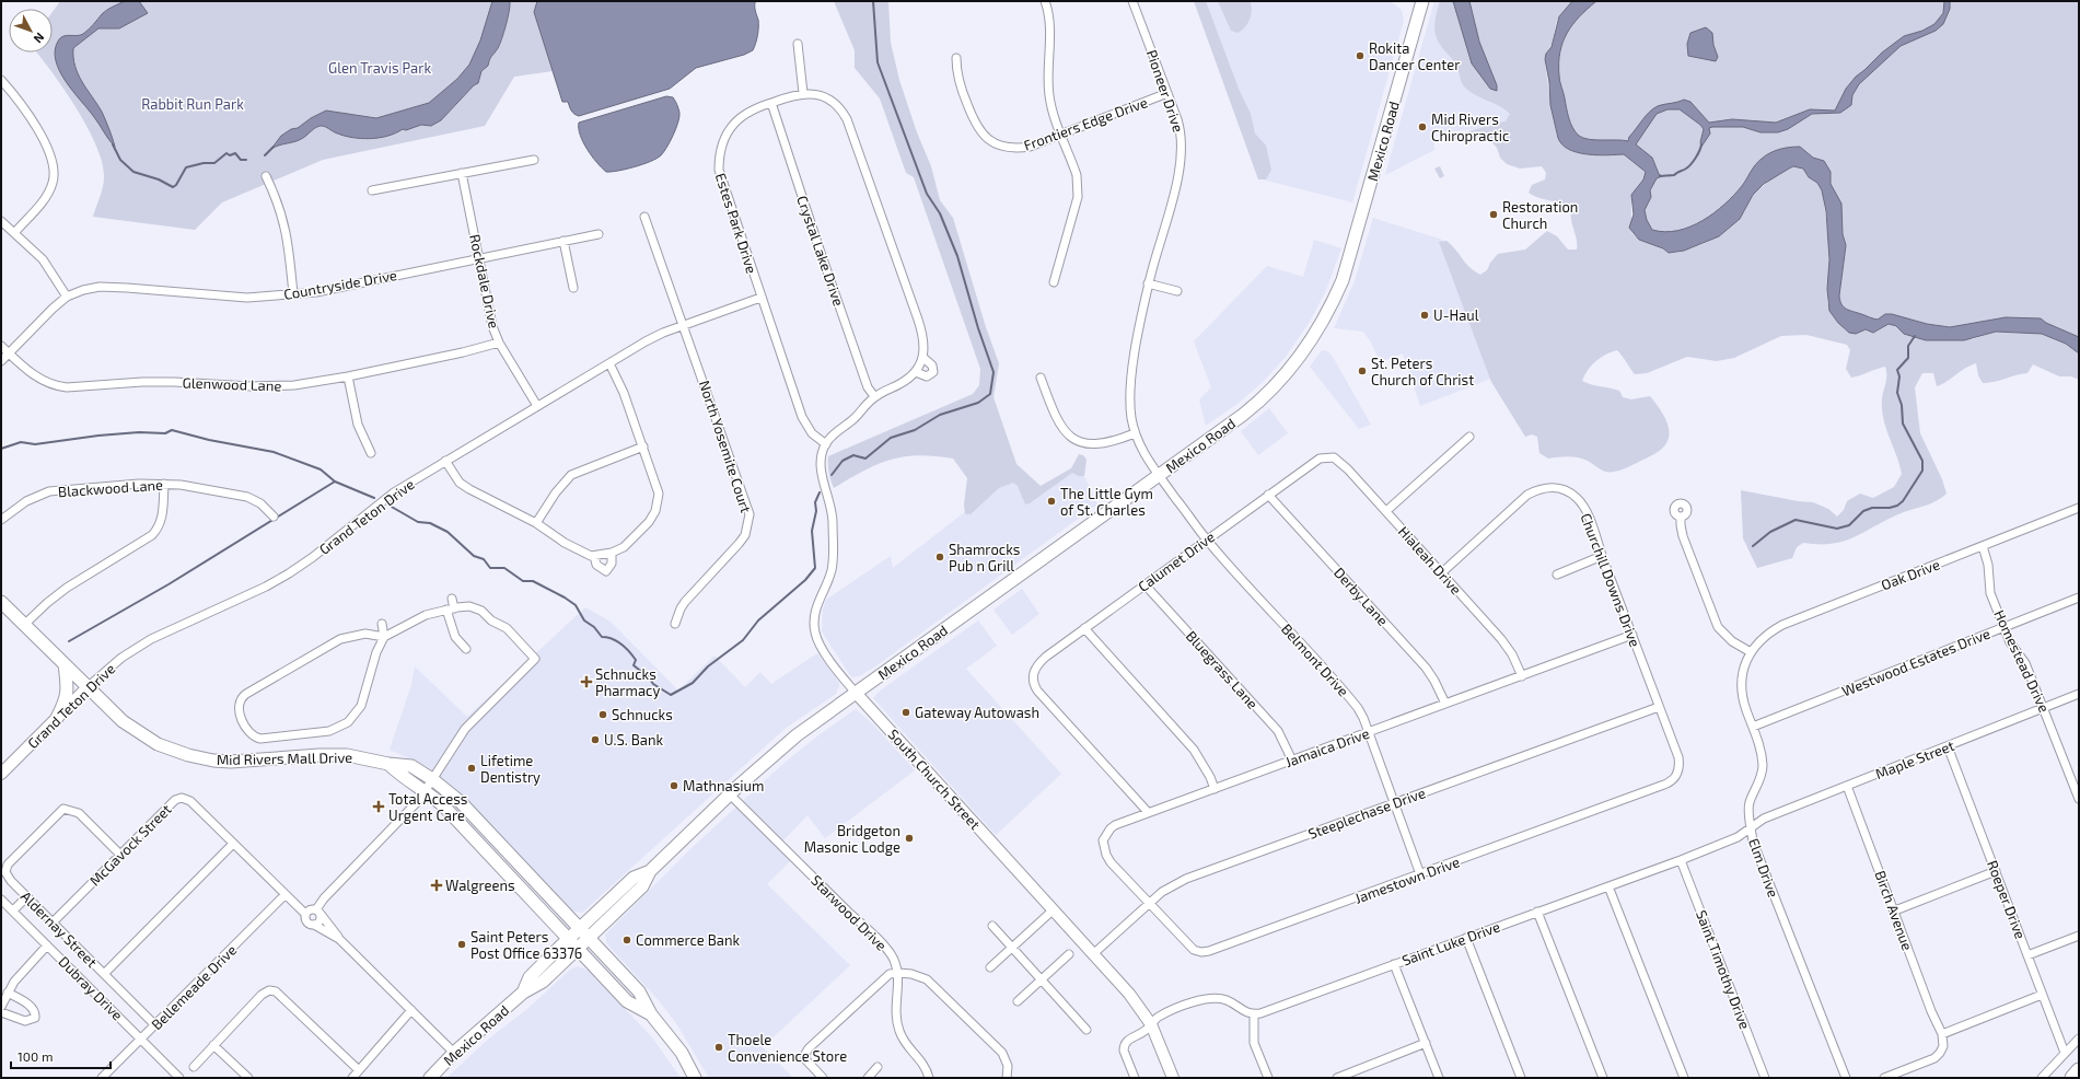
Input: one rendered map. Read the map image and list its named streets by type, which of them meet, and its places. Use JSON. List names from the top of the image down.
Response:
{
  "streets": {
    "main road": ["Mexico Road", "Mid Rivers Mall Drive"],
    "street": [
      "Pioneer Drive",
      "Frontiers Edge Drive",
      "Estes Park Drive",
      "Crystal Lake Drive",
      "Rockdale Drive",
      "Countryside Drive",
      "Glenwood Lane",
      "North Yosemite Court",
      "Blackwood Lane",
      "Grand Teton Drive",
      "Hialeah Drive",
      "Calumet Drive",
      "Oak Drive",
      "Churchill Downs Drive",
      "Derby Lane",
      "Belmont Drive",
      "Homestead Drive",
      "Westwood Estates Drive",
      "Bluegrass Lane",
      "Jamaica Drive",
      "Maple Street",
      "South Church Street",
      "Steeplechase Drive",
      "McGavock Street",
      "Elm Drive",
      "Jamestown Drive",
      "Roeper Drive",
      "Birch Avenue",
      "Starwood Drive",
      "Aldernay Street",
      "Saint Luke Drive",
      "Saint Timothy Drive",
      "Bellemeade Drive",
      "Dubray Drive"
    ]
  },
  "crossings": [
    ["Pioneer Drive", "Frontiers Edge Drive"],
    ["Pioneer Drive", "Mexico Road"],
    ["Pioneer Drive", "Belmont Drive"],
    ["Mexico Road", "Belmont Drive"],
    ["Mexico Road", "Mid Rivers Mall Drive"],
    ["Mexico Road", "South Church Street"],
    ["Mexico Road", "Starwood Drive"],
    ["Estes Park Drive", "Crystal Lake Drive"],
    ["Estes Park Drive", "Grand Teton Drive"],
    ["Estes Park Drive", "South Church Street"],
    ["Rockdale Drive", "Countryside Drive"],
    ["Rockdale Drive", "Glenwood Lane"],
    ["Rockdale Drive", "Grand Teton Drive"],
    ["Countryside Drive", "Glenwood Lane"],
    ["North Yosemite Court", "Grand Teton Drive"],
    ["Grand Teton Drive", "Mid Rivers Mall Drive"],
    ["Hialeah Drive", "Calumet Drive"],
    ["Hialeah Drive", "Churchill Downs Drive"],
    ["Hialeah Drive", "Jamaica Drive"],
    ["Calumet Drive", "Derby Lane"],
    ["Calumet Drive", "Belmont Drive"],
    ["Calumet Drive", "Bluegrass Lane"],
    ["Calumet Drive", "Jamaica Drive"],
    ["Oak Drive", "Homestead Drive"],
    ["Oak Drive", "Elm Drive"],
    ["Churchill Downs Drive", "Jamaica Drive"],
    ["Churchill Downs Drive", "Steeplechase Drive"],
    ["Churchill Downs Drive", "Jamestown Drive"],
    ["Derby Lane", "Jamaica Drive"],
    ["Belmont Drive", "Jamaica Drive"],
    ["Belmont Drive", "Steeplechase Drive"],
    ["Belmont Drive", "Jamestown Drive"],
    ["Homestead Drive", "Westwood Estates Drive"],
    ["Homestead Drive", "Maple Street"],
    ["Westwood Estates Drive", "Elm Drive"],
    ["Bluegrass Lane", "Jamaica Drive"],
    ["Jamaica Drive", "Steeplechase Drive"],
    ["Jamaica Drive", "Jamestown Drive"],
    ["Maple Street", "Elm Drive"],
    ["Maple Street", "Roeper Drive"],
    ["Maple Street", "Birch Avenue"],
    ["Maple Street", "Saint Luke Drive"],
    ["South Church Street", "Steeplechase Drive"],
    ["Steeplechase Drive", "Jamestown Drive"],
    ["McGavock Street", "Aldernay Street"],
    ["McGavock Street", "Bellemeade Drive"],
    ["Elm Drive", "Saint Luke Drive"],
    ["Aldernay Street", "Bellemeade Drive"],
    ["Saint Luke Drive", "Saint Timothy Drive"],
    ["Bellemeade Drive", "Dubray Drive"]
  ],
  "parks": ["Glen Travis Park", "Rabbit Run Park"],
  "places": {
    "other": [
      "Rokita Dancer Center",
      "Mid Rivers Chiropractic",
      "Restoration Church",
      "U-Haul",
      "St. Peters Church of Christ",
      "The Little Gym of St. Charles",
      "Shamrocks Pub n Grill",
      "Gateway Autowash",
      "Schnucks",
      "U.S. Bank",
      "Lifetime Dentistry",
      "Mathnasium",
      "Bridgeton Masonic Lodge",
      "Commerce Bank",
      "Saint Peters Post Office 63376",
      "Thoele Convenience Store"
    ],
    "health": ["Schnucks Pharmacy", "Total Access Urgent Care", "Walgreens"]
  },
  "scale_bar": "100 m",
  "north": "bottom right"
}
